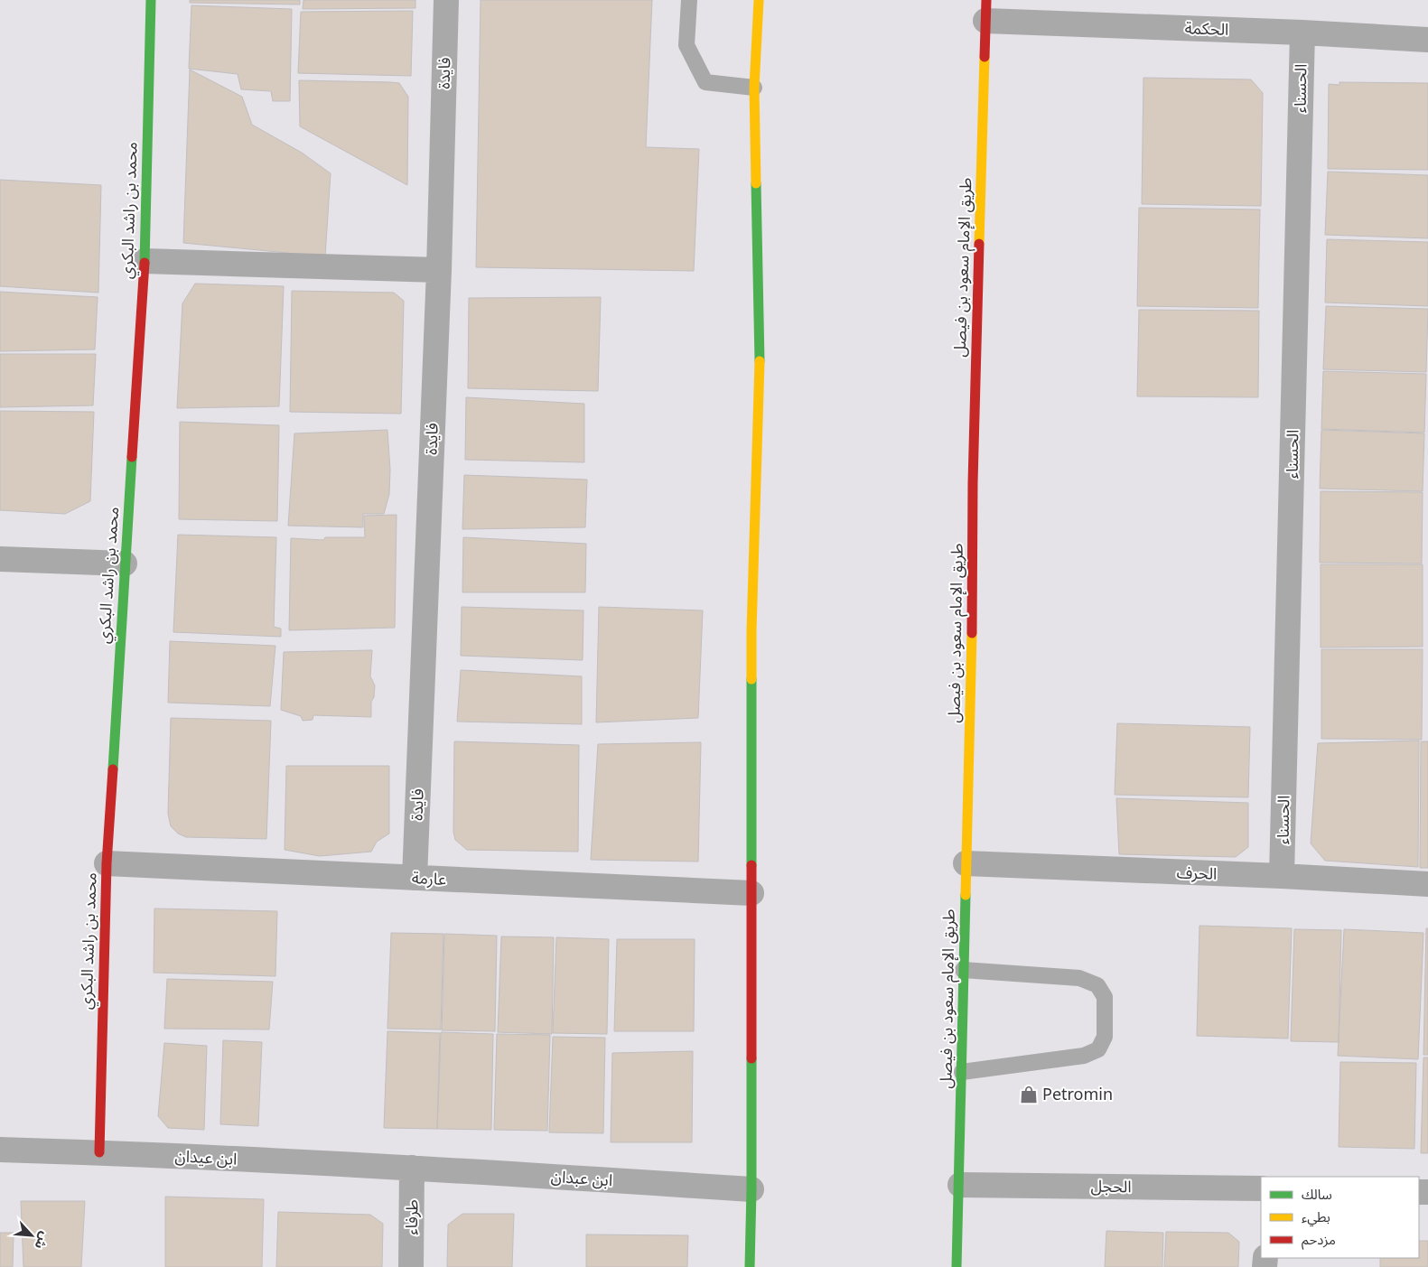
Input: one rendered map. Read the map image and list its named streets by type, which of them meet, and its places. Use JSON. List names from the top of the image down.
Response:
{
  "streets": {
    "main road": ["محمد بن راشد البكري", "طريق الإمام سعود بن فيصل"],
    "street": [
      "الحكمة",
      "فايدة",
      "الحسناء",
      "الحرف",
      "عارمة",
      "ابن عيدان",
      "ابن عبدان",
      "الحجل",
      "طرفاء"
    ]
  },
  "crossings": [
    ["الحكمة", "الحسناء"],
    ["الحكمة", "طريق الإمام سعود بن فيصل"],
    ["فايدة", "عارمة"],
    ["الحسناء", "الحرف"],
    ["محمد بن راشد البكري", "عارمة"],
    ["محمد بن راشد البكري", "ابن عيدان"],
    ["طريق الإمام سعود بن فيصل", "الحرف"],
    ["طريق الإمام سعود بن فيصل", "الحجل"],
    ["ابن عيدان", "ابن عبدان"],
    ["ابن عيدان", "طرفاء"],
    ["ابن عبدان", "طرفاء"]
  ],
  "places": {
    "shop": ["Petromin"]
  },
  "legend": ["سالك", "بطيء", "مزدحم"],
  "north": "bottom right"
}
